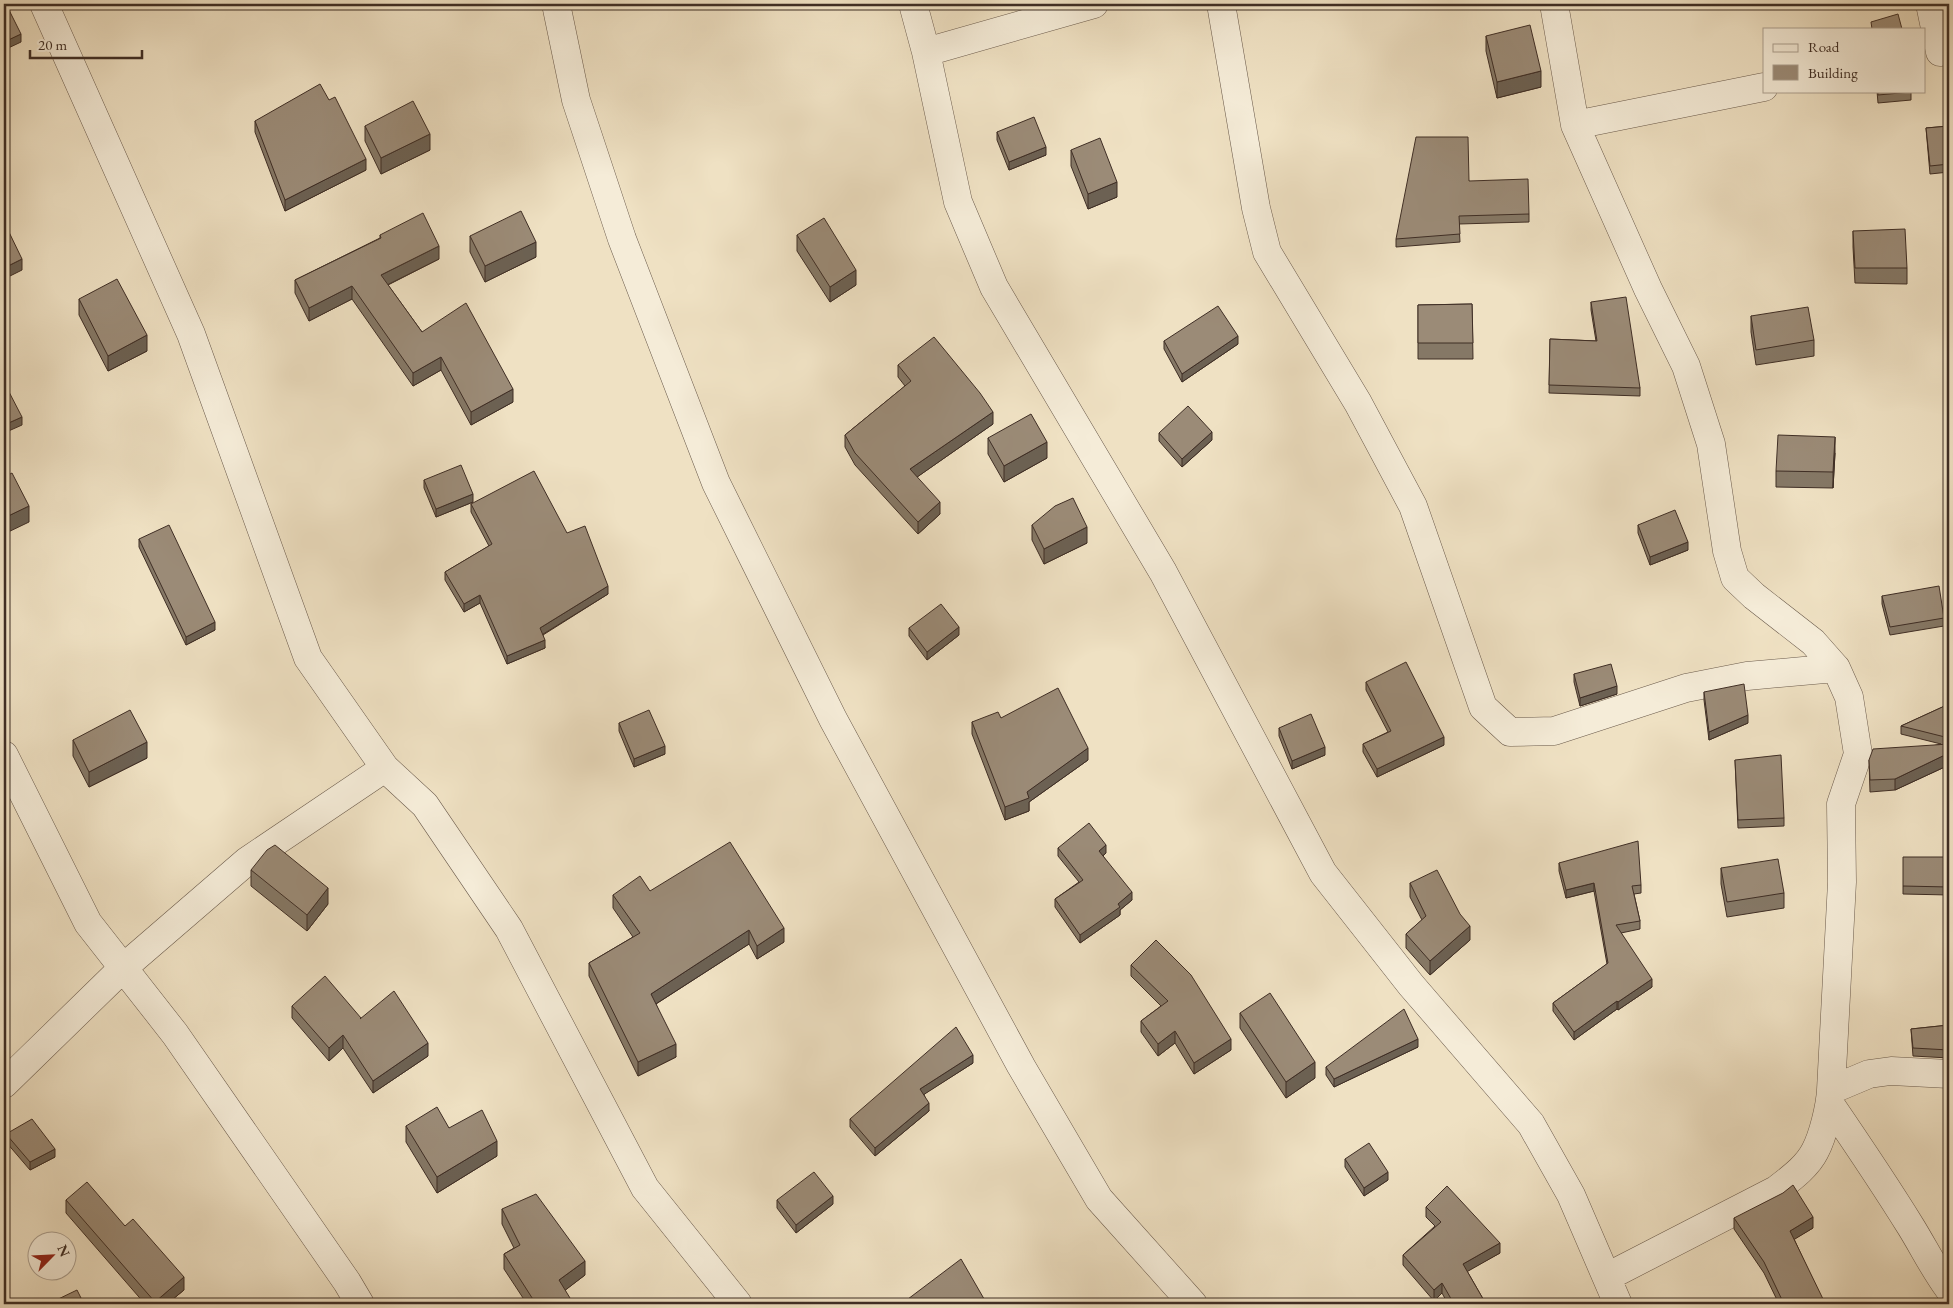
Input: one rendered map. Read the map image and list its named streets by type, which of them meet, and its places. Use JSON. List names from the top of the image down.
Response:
{
  "legend": ["Road", "Building"],
  "scale_bar": "20 m",
  "north": "top right"
}
